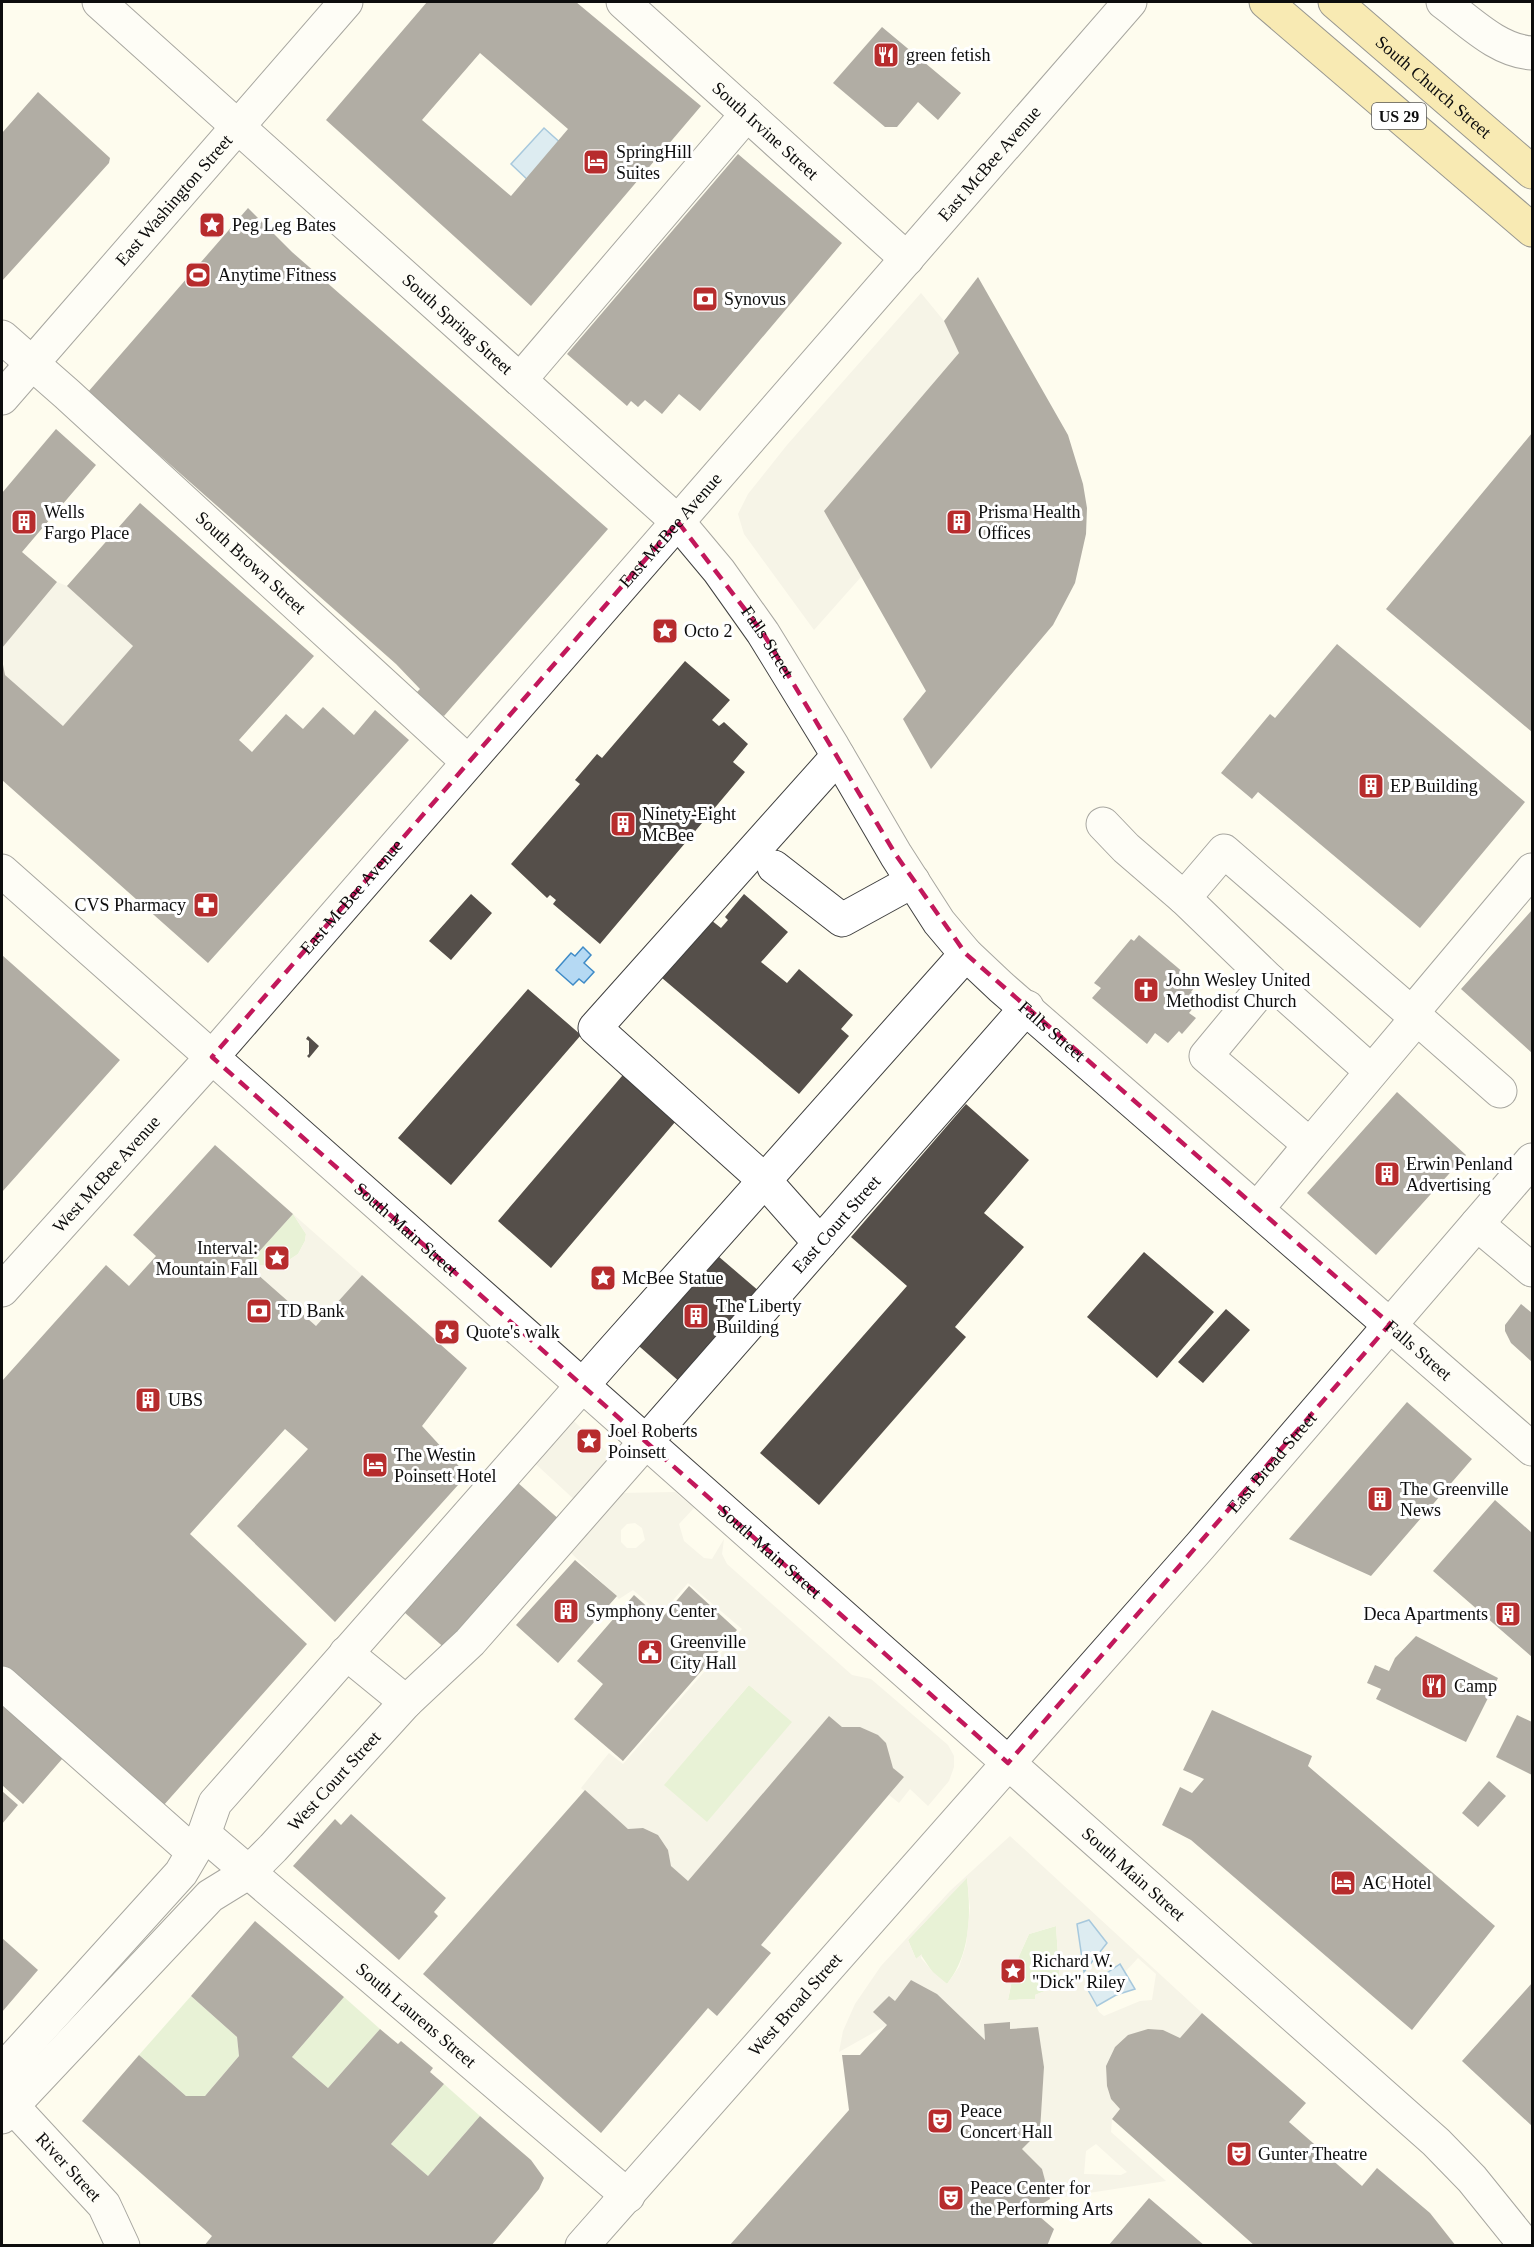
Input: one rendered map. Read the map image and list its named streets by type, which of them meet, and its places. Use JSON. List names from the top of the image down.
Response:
{
  "streets": {
    "main road": ["South Church Street", "US 29"],
    "street": [
      "South Irvine Street",
      "East McBee Avenue",
      "East Washington Street",
      "South Spring Street",
      "South Brown Street",
      "Falls Street",
      "West McBee Avenue",
      "East Court Street",
      "South Main Street",
      "East Broad Street",
      "West Court Street",
      "West Broad Street",
      "South Laurens Street",
      "River Street"
    ]
  },
  "crossings": [
    ["South Irvine Street", "East McBee Avenue"],
    ["East McBee Avenue", "South Spring Street"],
    ["East McBee Avenue", "South Brown Street"],
    ["East McBee Avenue", "Falls Street"],
    ["East McBee Avenue", "West McBee Avenue"],
    ["East McBee Avenue", "South Main Street"],
    ["East Washington Street", "South Spring Street"],
    ["East Washington Street", "South Brown Street"],
    ["South Spring Street", "Falls Street"],
    ["Falls Street", "East Court Street"],
    ["Falls Street", "East Broad Street"],
    ["West McBee Avenue", "South Main Street"],
    ["East Court Street", "South Main Street"],
    ["East Court Street", "West Court Street"],
    ["South Main Street", "East Broad Street"],
    ["South Main Street", "West Court Street"],
    ["South Main Street", "West Broad Street"],
    ["East Broad Street", "West Broad Street"],
    ["West Court Street", "South Laurens Street"],
    ["West Court Street", "River Street"],
    ["West Broad Street", "South Laurens Street"]
  ],
  "places": {
    "restaurant": ["green fetish", "Camp"],
    "hotel": ["SpringHill Suites", "The Westin Poinsett Hotel", "AC Hotel"],
    "place": [
      "Peg Leg Bates",
      "Octo 2",
      "Interval: Mountain Fall",
      "McBee Statue",
      "Quote's walk",
      "Joel Roberts Poinsett",
      "Richard W. \"Dick\" Riley"
    ],
    "sports": ["Anytime Fitness"],
    "bank": ["Synovus", "TD Bank"],
    "building": [
      "Wells Fargo Place",
      "Prisma Health Offices",
      "EP Building",
      "Ninety-Eight McBee",
      "Erwin Penland Advertising",
      "The Liberty Building",
      "UBS",
      "The Greenville News",
      "Symphony Center",
      "Deca Apartments"
    ],
    "pharmacy": ["CVS Pharmacy"],
    "church": ["John Wesley United Methodist Church"],
    "public building": ["Greenville City Hall"],
    "theatre": ["Peace Concert Hall", "Gunter Theatre", "Peace Center for the Performing Arts"]
  }
}
